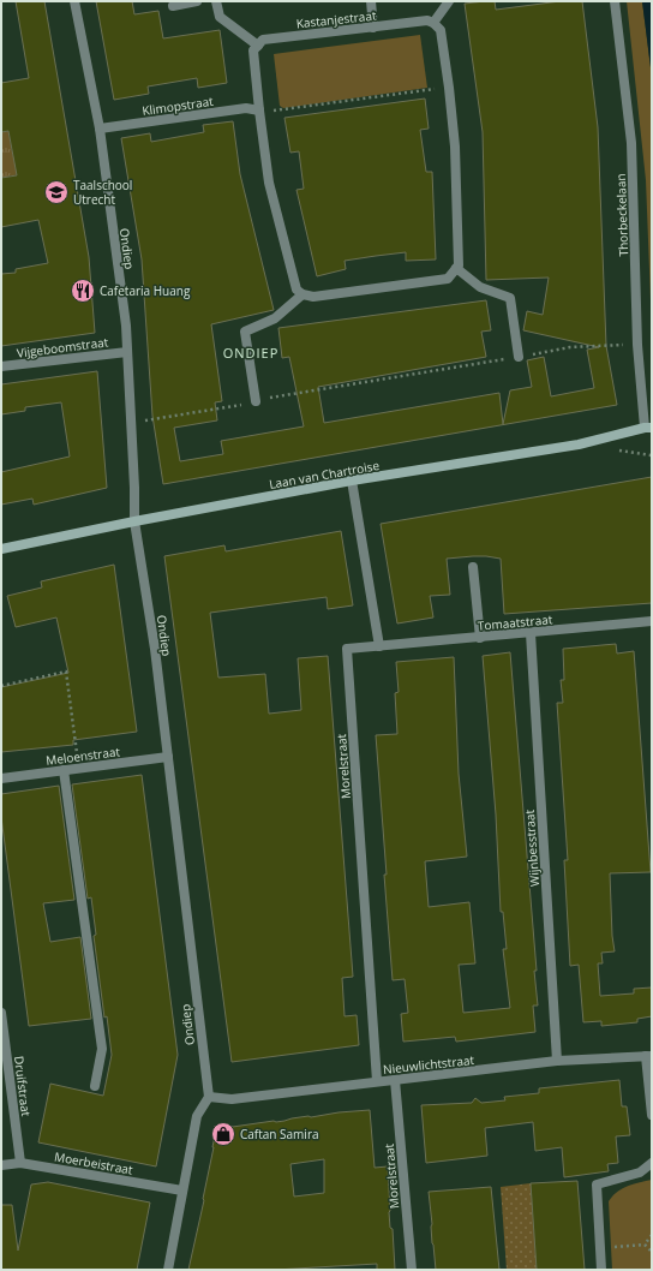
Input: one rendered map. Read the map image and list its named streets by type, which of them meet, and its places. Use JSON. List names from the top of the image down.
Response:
{
  "streets": {
    "street": [
      "Kastanjestraat",
      "Klimopstraat",
      "Thorbeckelaan",
      "Ondiep",
      "Vijgeboomstraat",
      "Laan van Chartroise",
      "Tomaatstraat",
      "Meloenstraat",
      "Morelstraat",
      "Wijnbesstraat",
      "Nieuwlichtstraat",
      "Druifstraat",
      "Moerbeistraat"
    ]
  },
  "crossings": [
    ["Klimopstraat", "Ondiep"],
    ["Thorbeckelaan", "Laan van Chartroise"],
    ["Ondiep", "Vijgeboomstraat"],
    ["Ondiep", "Laan van Chartroise"],
    ["Ondiep", "Meloenstraat"],
    ["Ondiep", "Nieuwlichtstraat"],
    ["Tomaatstraat", "Morelstraat"],
    ["Tomaatstraat", "Wijnbesstraat"],
    ["Morelstraat", "Nieuwlichtstraat"],
    ["Wijnbesstraat", "Nieuwlichtstraat"],
    ["Druifstraat", "Moerbeistraat"]
  ],
  "districts": ["ONDIEP"],
  "places": {
    "school or university": ["Taalschool Utrecht"],
    "restaurant": ["Cafetaria Huang"],
    "shop": ["Caftan Samira"]
  }
}
